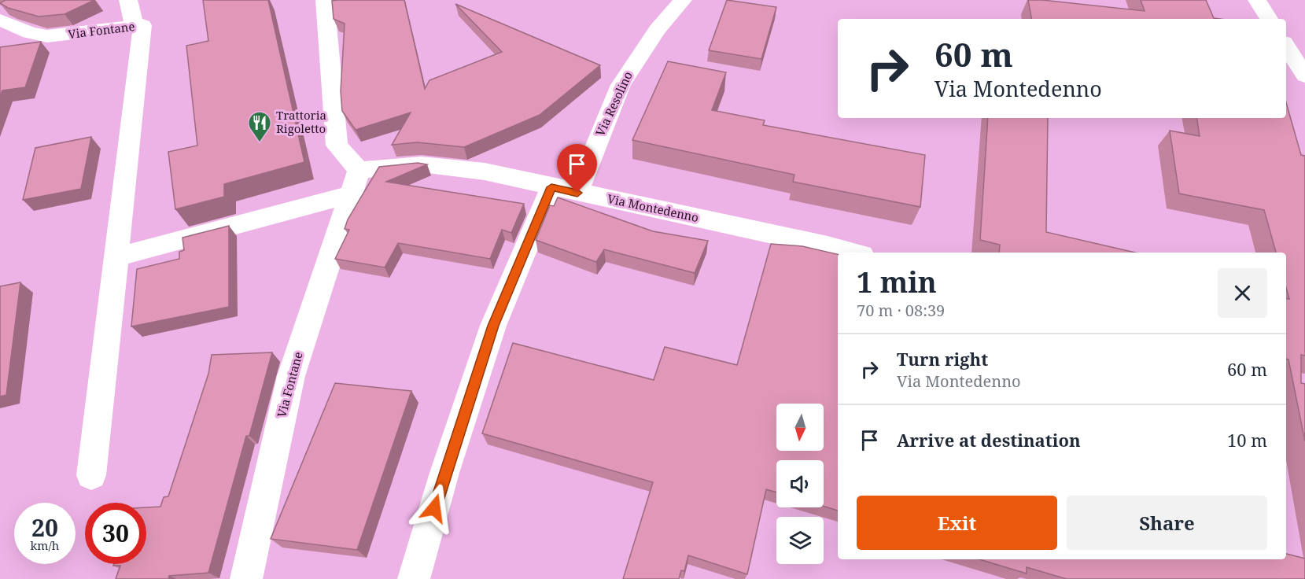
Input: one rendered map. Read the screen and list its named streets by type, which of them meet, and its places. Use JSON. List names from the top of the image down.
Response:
{
  "streets": {
    "street": ["Via Fontane", "Via Resolino", "Via Montedenno"]
  },
  "crossings": [
    ["Via Fontane", "Via Montedenno"],
    ["Via Resolino", "Via Montedenno"]
  ],
  "places": {
    "restaurant": ["Trattoria Rigoletto"]
  },
  "north": "bottom",
  "page": {
    "turn": ["60 m", "Via Montedenno"],
    "heading": ["1 min", "70 m · 08:39"],
    "list": [
      {
        "name": "Turn right",
        "note": "Via Montedenno",
        "value": "60 m"
      },
      {
        "name": "Arrive at destination",
        "value": "10 m"
      }
    ],
    "buttons": ["Exit", "Share"],
    "speed": "20 km/h",
    "limit": "30"
  }
}
